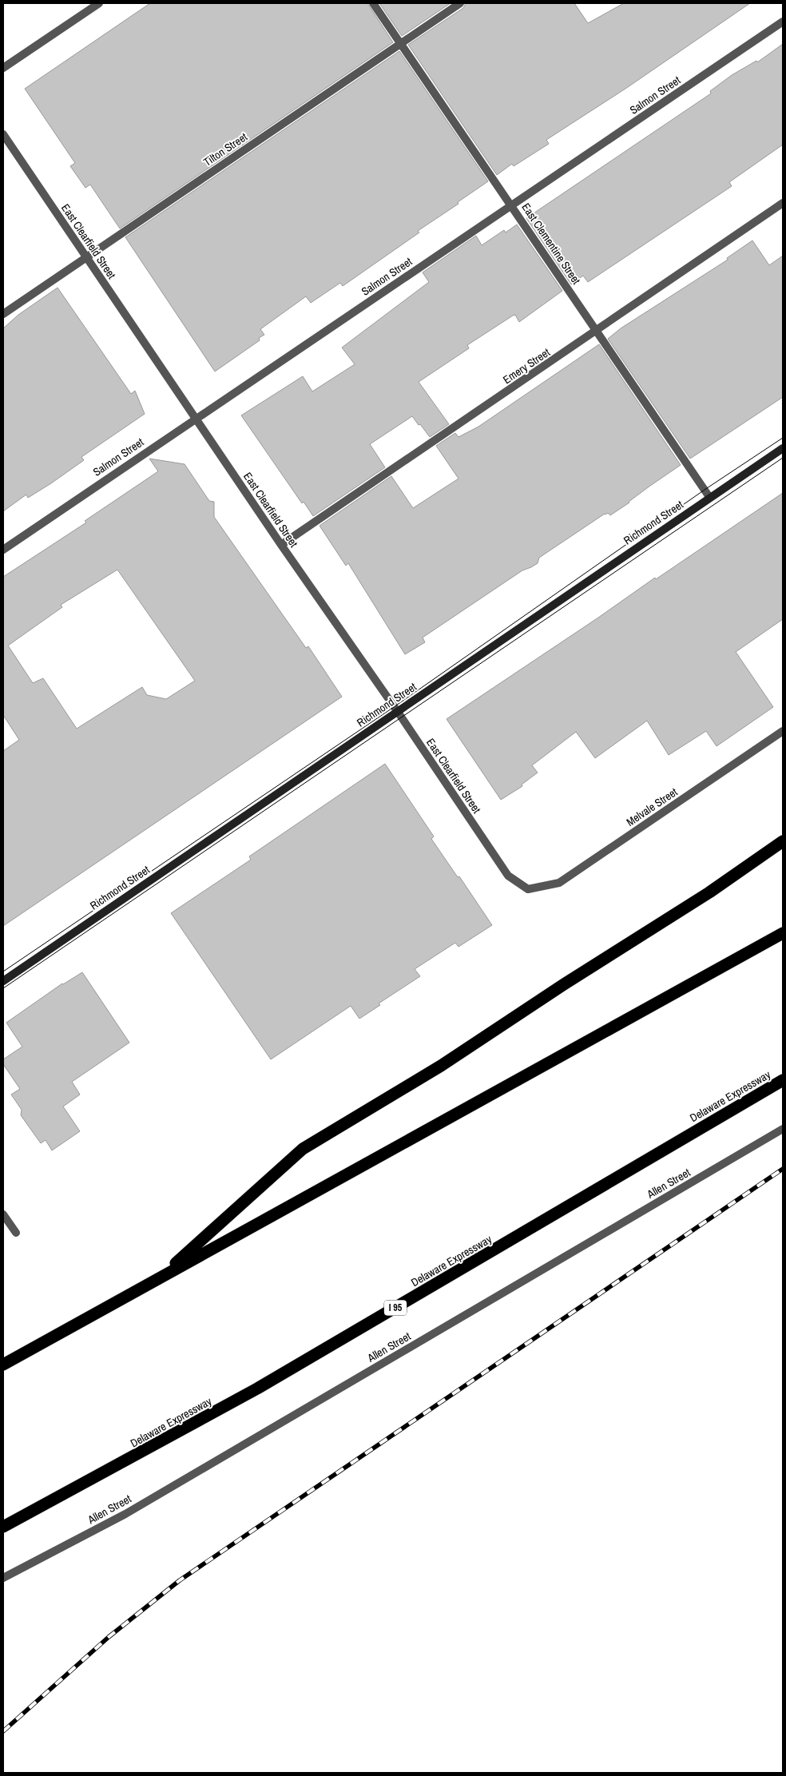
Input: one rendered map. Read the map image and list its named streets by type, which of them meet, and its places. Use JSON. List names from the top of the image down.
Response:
{
  "streets": {
    "highway": ["Delaware Expressway", "I 95"],
    "main road": ["Richmond Street"],
    "street": [
      "Salmon Street",
      "Tilton Street",
      "East Clearfield Street",
      "East Clementine Street",
      "Emery Street",
      "Melvale Street",
      "Allen Street"
    ]
  },
  "crossings": [
    ["Salmon Street", "East Clearfield Street"],
    ["Salmon Street", "East Clementine Street"],
    ["Tilton Street", "East Clearfield Street"],
    ["Tilton Street", "East Clementine Street"],
    ["East Clearfield Street", "Emery Street"],
    ["East Clearfield Street", "Richmond Street"],
    ["East Clearfield Street", "Melvale Street"],
    ["East Clementine Street", "Emery Street"],
    ["East Clementine Street", "Richmond Street"]
  ]
}
